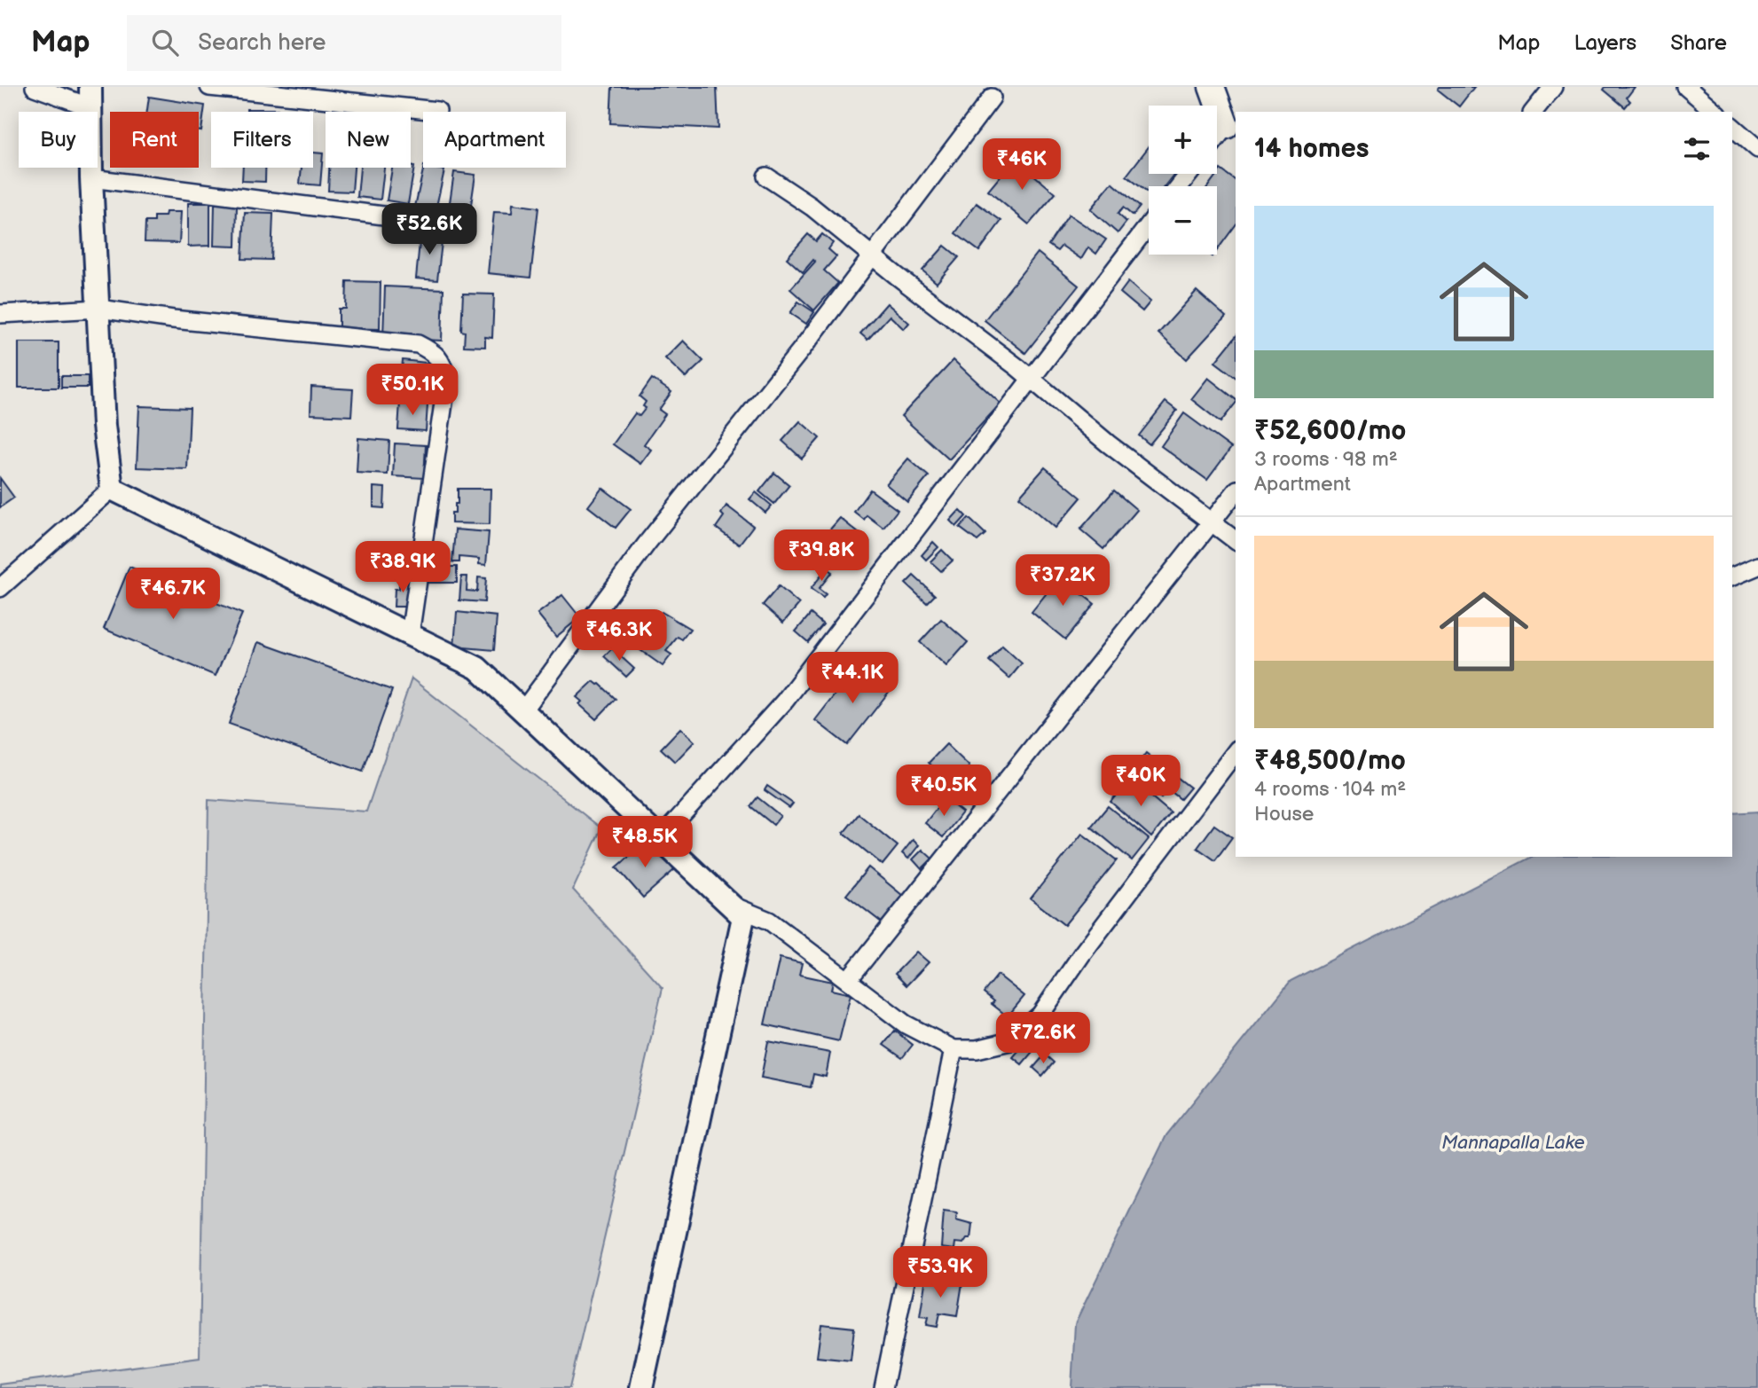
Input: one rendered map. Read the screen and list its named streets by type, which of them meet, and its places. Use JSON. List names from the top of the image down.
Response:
{
  "water": ["Mannapalla Lake"],
  "page": {
    "header": "Map",
    "search": "Search here",
    "nav": ["Map", "Layers", "Share"],
    "map_buttons": ["+", "−"],
    "chip": [
      "Buy",
      "Rent",
      "Filters",
      "New",
      "Apartment"
    ],
    "heading": "14 homes",
    "price": [
      "₹46K",
      "₹52.6K",
      "₹50.1K",
      "₹39.8K",
      "₹38.9K",
      "₹37.2K",
      "₹46.7K",
      "₹46.3K",
      "₹44.1K",
      "₹40K",
      "₹40.5K",
      "₹48.5K",
      "₹72.6K",
      "₹53.9K"
    ],
    "list": [
      {
        "name": "₹52,600/mo",
        "note": "3 rooms · 98 m² · Apartment"
      },
      {
        "name": "₹48,500/mo",
        "note": "4 rooms · 104 m² · House"
      }
    ]
  }
}
